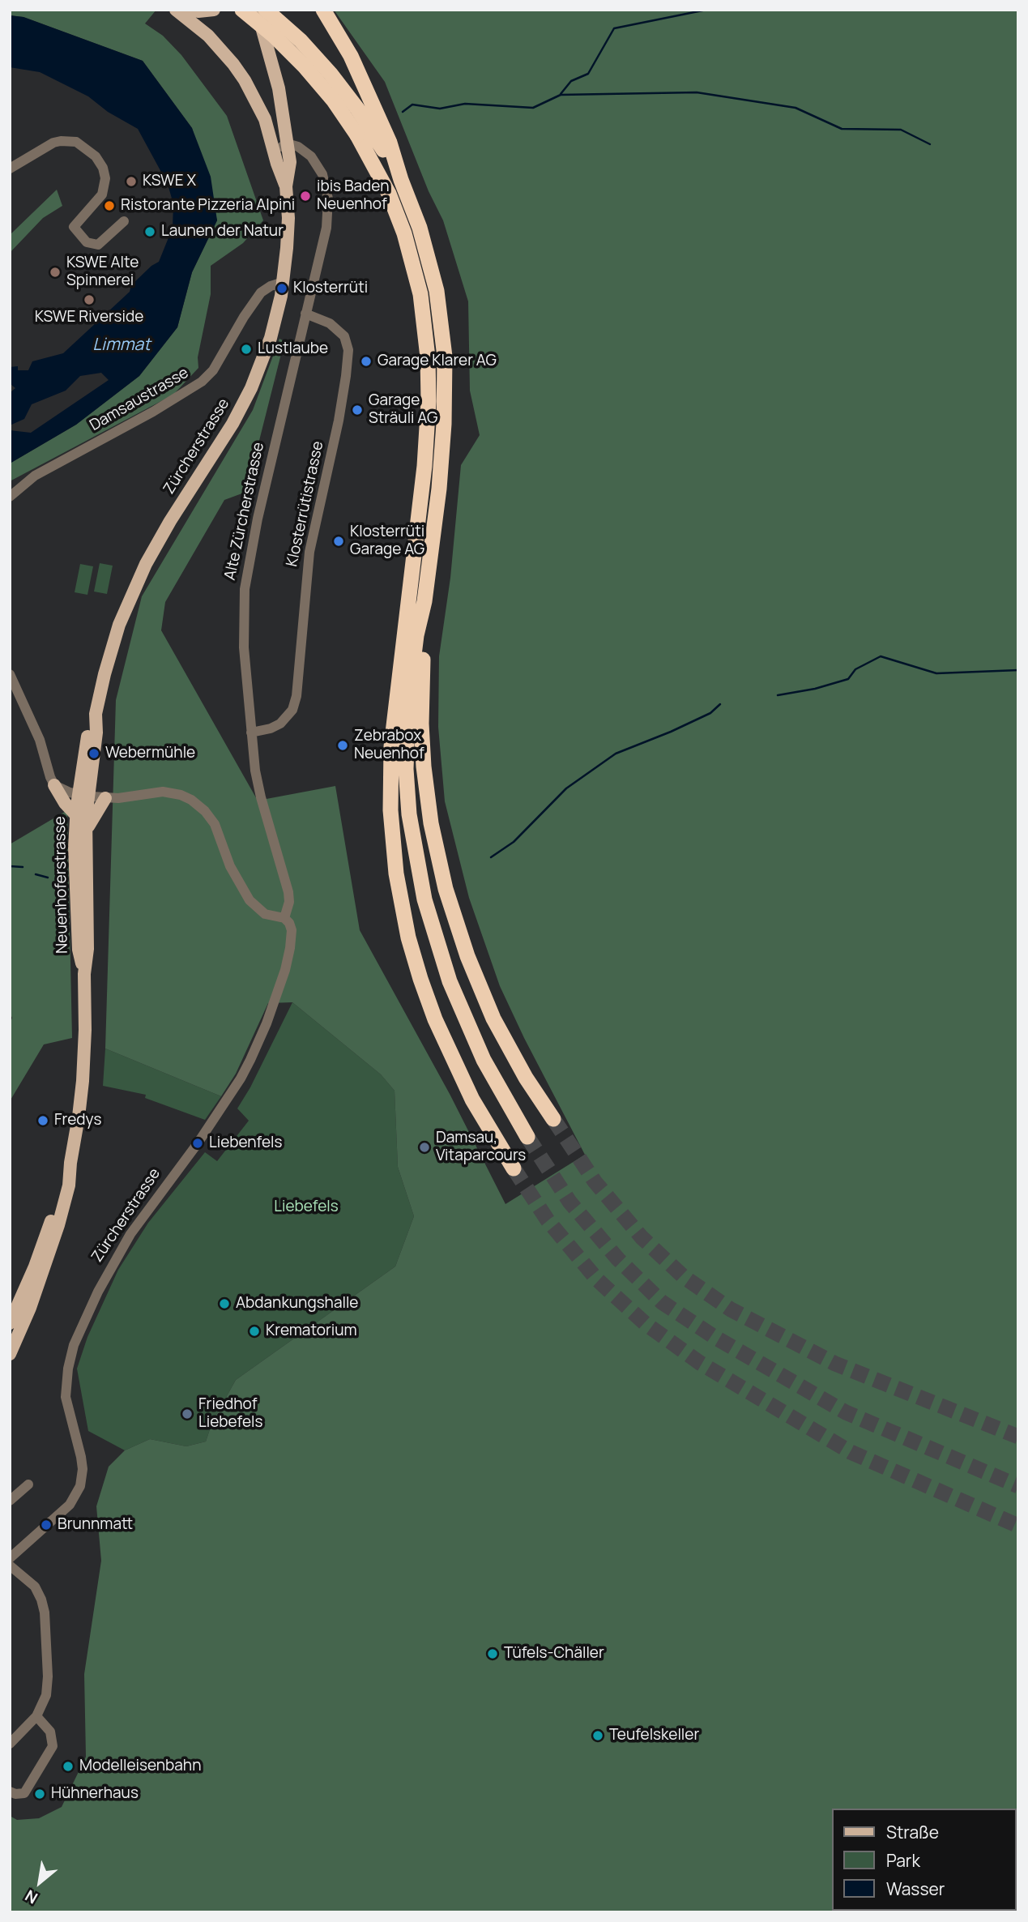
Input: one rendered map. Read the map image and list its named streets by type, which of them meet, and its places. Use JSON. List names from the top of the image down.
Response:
{
  "streets": {
    "main road": ["Zürcherstrasse", "Neuenhoferstrasse"],
    "street": ["Damsaustrasse", "Klosterrütistrasse", "Alte Zürcherstrasse"]
  },
  "crossings": [
    ["Damsaustrasse", "Zürcherstrasse"],
    ["Zürcherstrasse", "Alte Zürcherstrasse"],
    ["Zürcherstrasse", "Neuenhoferstrasse"],
    ["Klosterrütistrasse", "Alte Zürcherstrasse"]
  ],
  "water": ["Limmat"],
  "parks": ["Liebefels"],
  "places": [
    "KSWE X",
    "ibis Baden Neuenhof",
    "Ristorante Pizzeria Alpini",
    "Launen der Natur",
    "KSWE Alte Spinnerei",
    "Klosterrüti",
    "KSWE Riverside",
    "Lustlaube",
    "Garage Klarer AG",
    "Garage Sträuli AG",
    "Klosterrüti Garage AG",
    "Zebrabox Neuenhof",
    "Webermühle",
    "Fredys",
    "Liebenfels",
    "Damsau, Vitaparcours",
    "Abdankungshalle",
    "Krematorium",
    "Friedhof Liebefels",
    "Brunnmatt",
    "Tüfels-Chäller",
    "Teufelskeller",
    "Modelleisenbahn",
    "Hühnerhaus"
  ],
  "legend": ["Straße", "Park", "Wasser"],
  "north": "bottom left"
}
